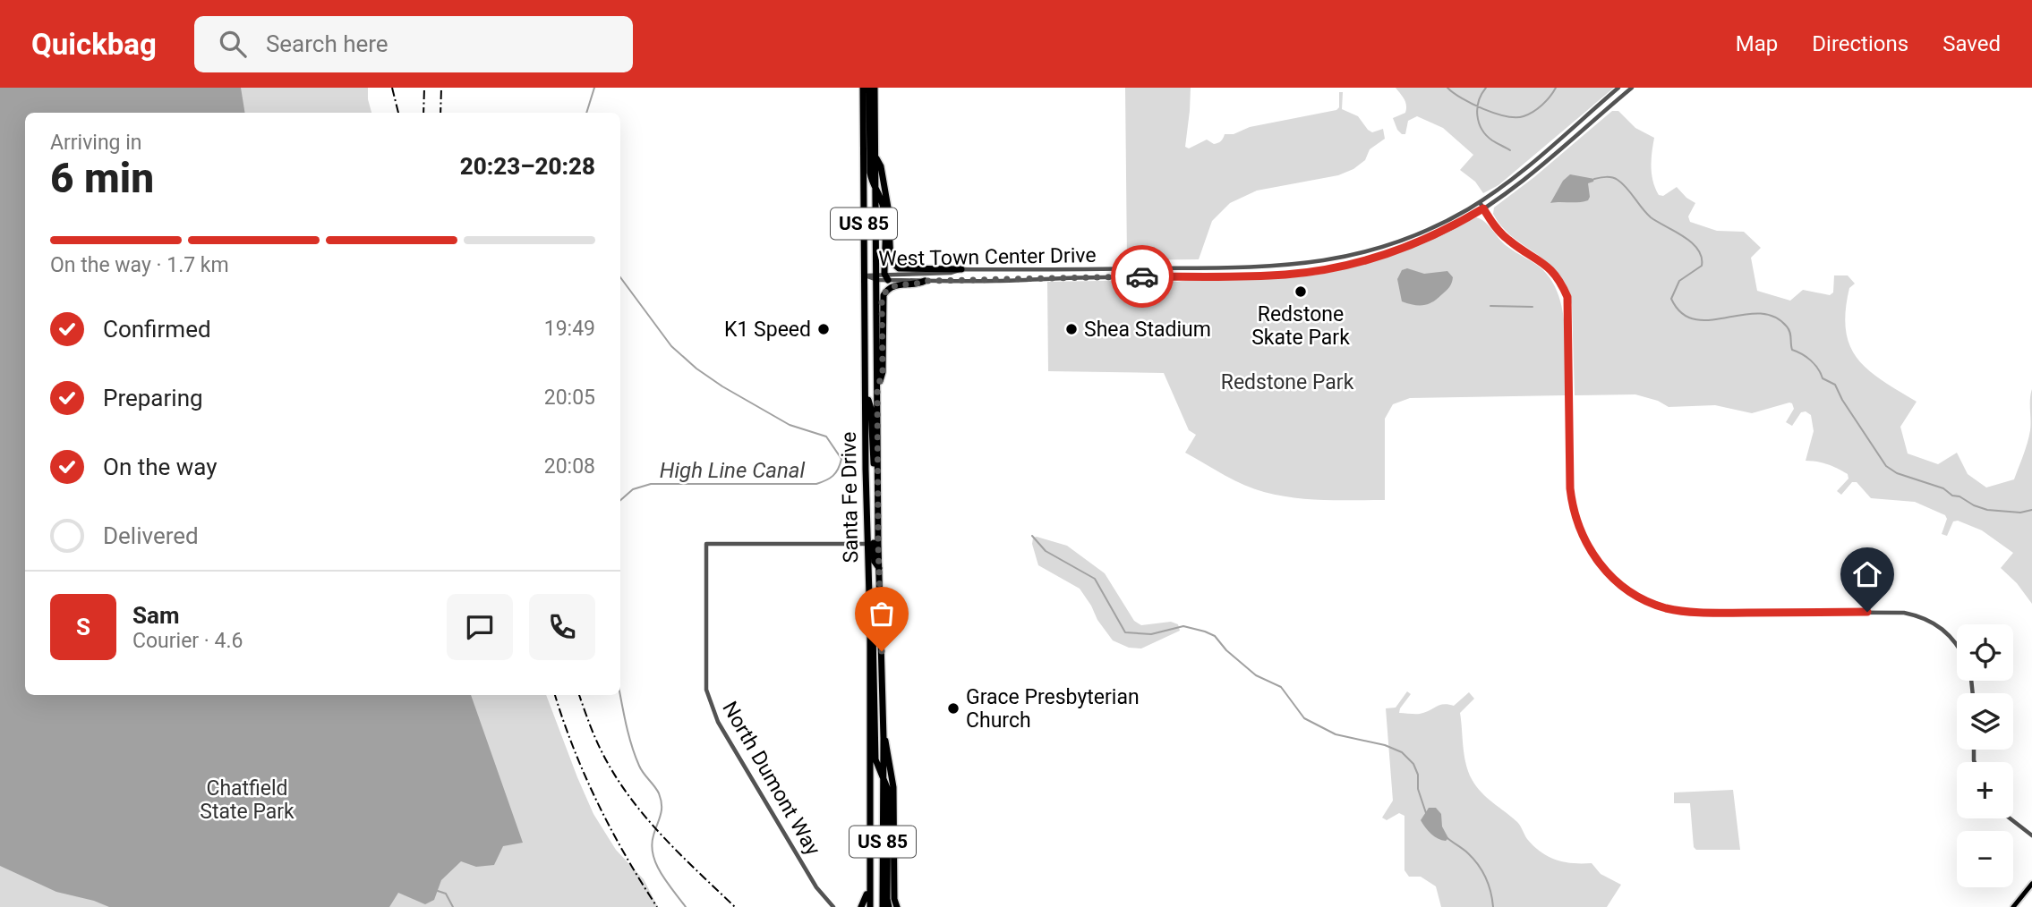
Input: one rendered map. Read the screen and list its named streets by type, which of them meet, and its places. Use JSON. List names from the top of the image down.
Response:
{
  "streets": {
    "highway": ["US 85", "Santa Fe Drive"],
    "street": ["West Town Center Drive", "North Dumont Way"]
  },
  "crossings": [
    ["US 85", "Santa Fe Drive"],
    ["West Town Center Drive", "Santa Fe Drive"],
    ["Santa Fe Drive", "North Dumont Way"]
  ],
  "water": ["High Line Canal"],
  "parks": ["Redstone Park", "Chatfield State Park"],
  "places": [
    "Redstone Skate Park",
    "K1 Speed",
    "Shea Stadium",
    "Grace Presbyterian Church"
  ],
  "page": {
    "header": "Quickbag",
    "search": "Search here",
    "nav": ["Map", "Directions", "Saved"],
    "heading": ["6 min", "Arriving in", "20:23–20:28"],
    "panel": ["Sam", "Courier · 4.6"],
    "bar": "On the way · 1.7 km",
    "list": [
      ["Confirmed", "19:49"],
      ["Preparing", "20:05"],
      ["On the way", "20:08"],
      "Delivered"
    ],
    "round": "S",
    "map_buttons": ["+", "−"]
  }
}
